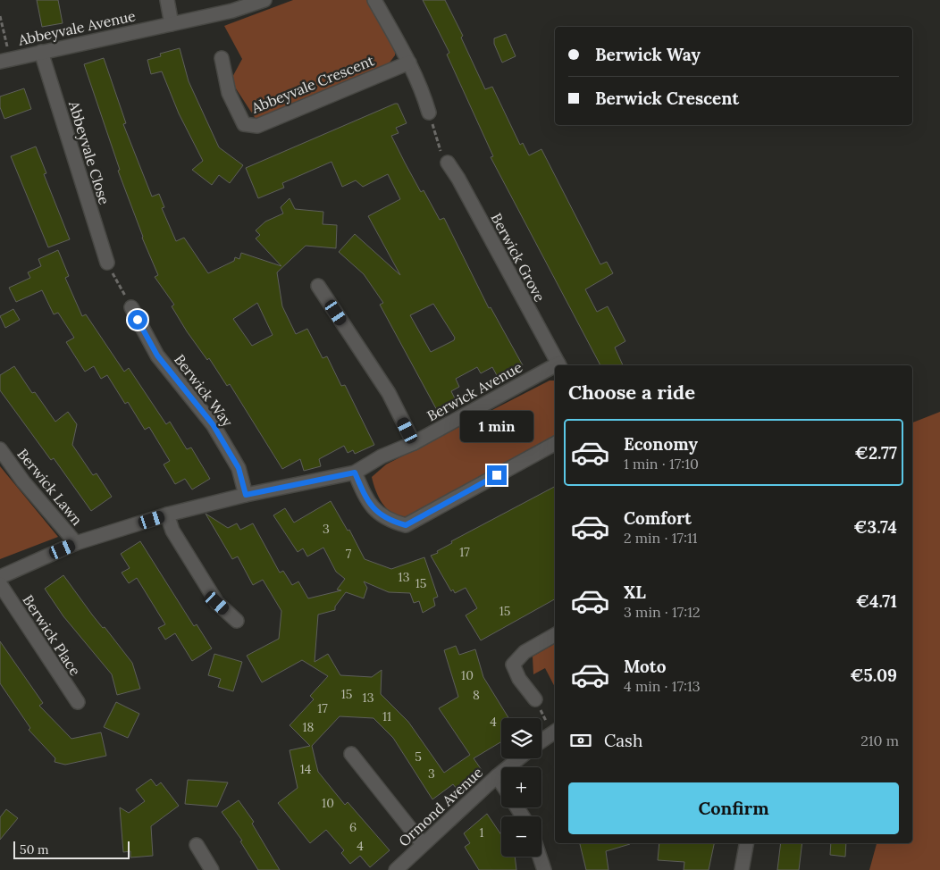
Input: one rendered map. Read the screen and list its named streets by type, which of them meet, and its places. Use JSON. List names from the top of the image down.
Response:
{
  "streets": {
    "street": [
      "Abbeyvale Avenue",
      "Abbeyvale Crescent",
      "Abbeyvale Close",
      "Berwick Grove",
      "Berwick Way",
      "Berwick Avenue",
      "Berwick Lawn",
      "Berwick Place",
      "Ormond Avenue"
    ]
  },
  "crossings": [
    ["Abbeyvale Avenue", "Abbeyvale Close"],
    ["Berwick Way", "Berwick Avenue"],
    ["Berwick Avenue", "Berwick Lawn"]
  ],
  "house_numbers": [
    "3",
    "17",
    "7",
    "13",
    "15",
    "15",
    "10",
    "15",
    "8",
    "13",
    "17",
    "11",
    "4",
    "18",
    "5",
    "14",
    "3",
    "10",
    "6",
    "1",
    "4"
  ],
  "scale_bar": "50 m",
  "page": {
    "banner": ["Berwick Way", "Berwick Crescent"],
    "heading": "Choose a ride",
    "bubble": "1 min",
    "list": [
      {
        "name": "Economy",
        "note": "1 min · 17:10",
        "value": "€2.77"
      },
      {
        "name": "Comfort",
        "note": "2 min · 17:11",
        "value": "€3.74"
      },
      {
        "name": "XL",
        "note": "3 min · 17:12",
        "value": "€4.71"
      },
      {
        "name": "Moto",
        "note": "4 min · 17:13",
        "value": "€5.09"
      }
    ],
    "pay": ["Cash", "210 m"],
    "map_buttons": ["+", "−"],
    "buttons": "Confirm",
    "scale": "50 m"
  }
}
